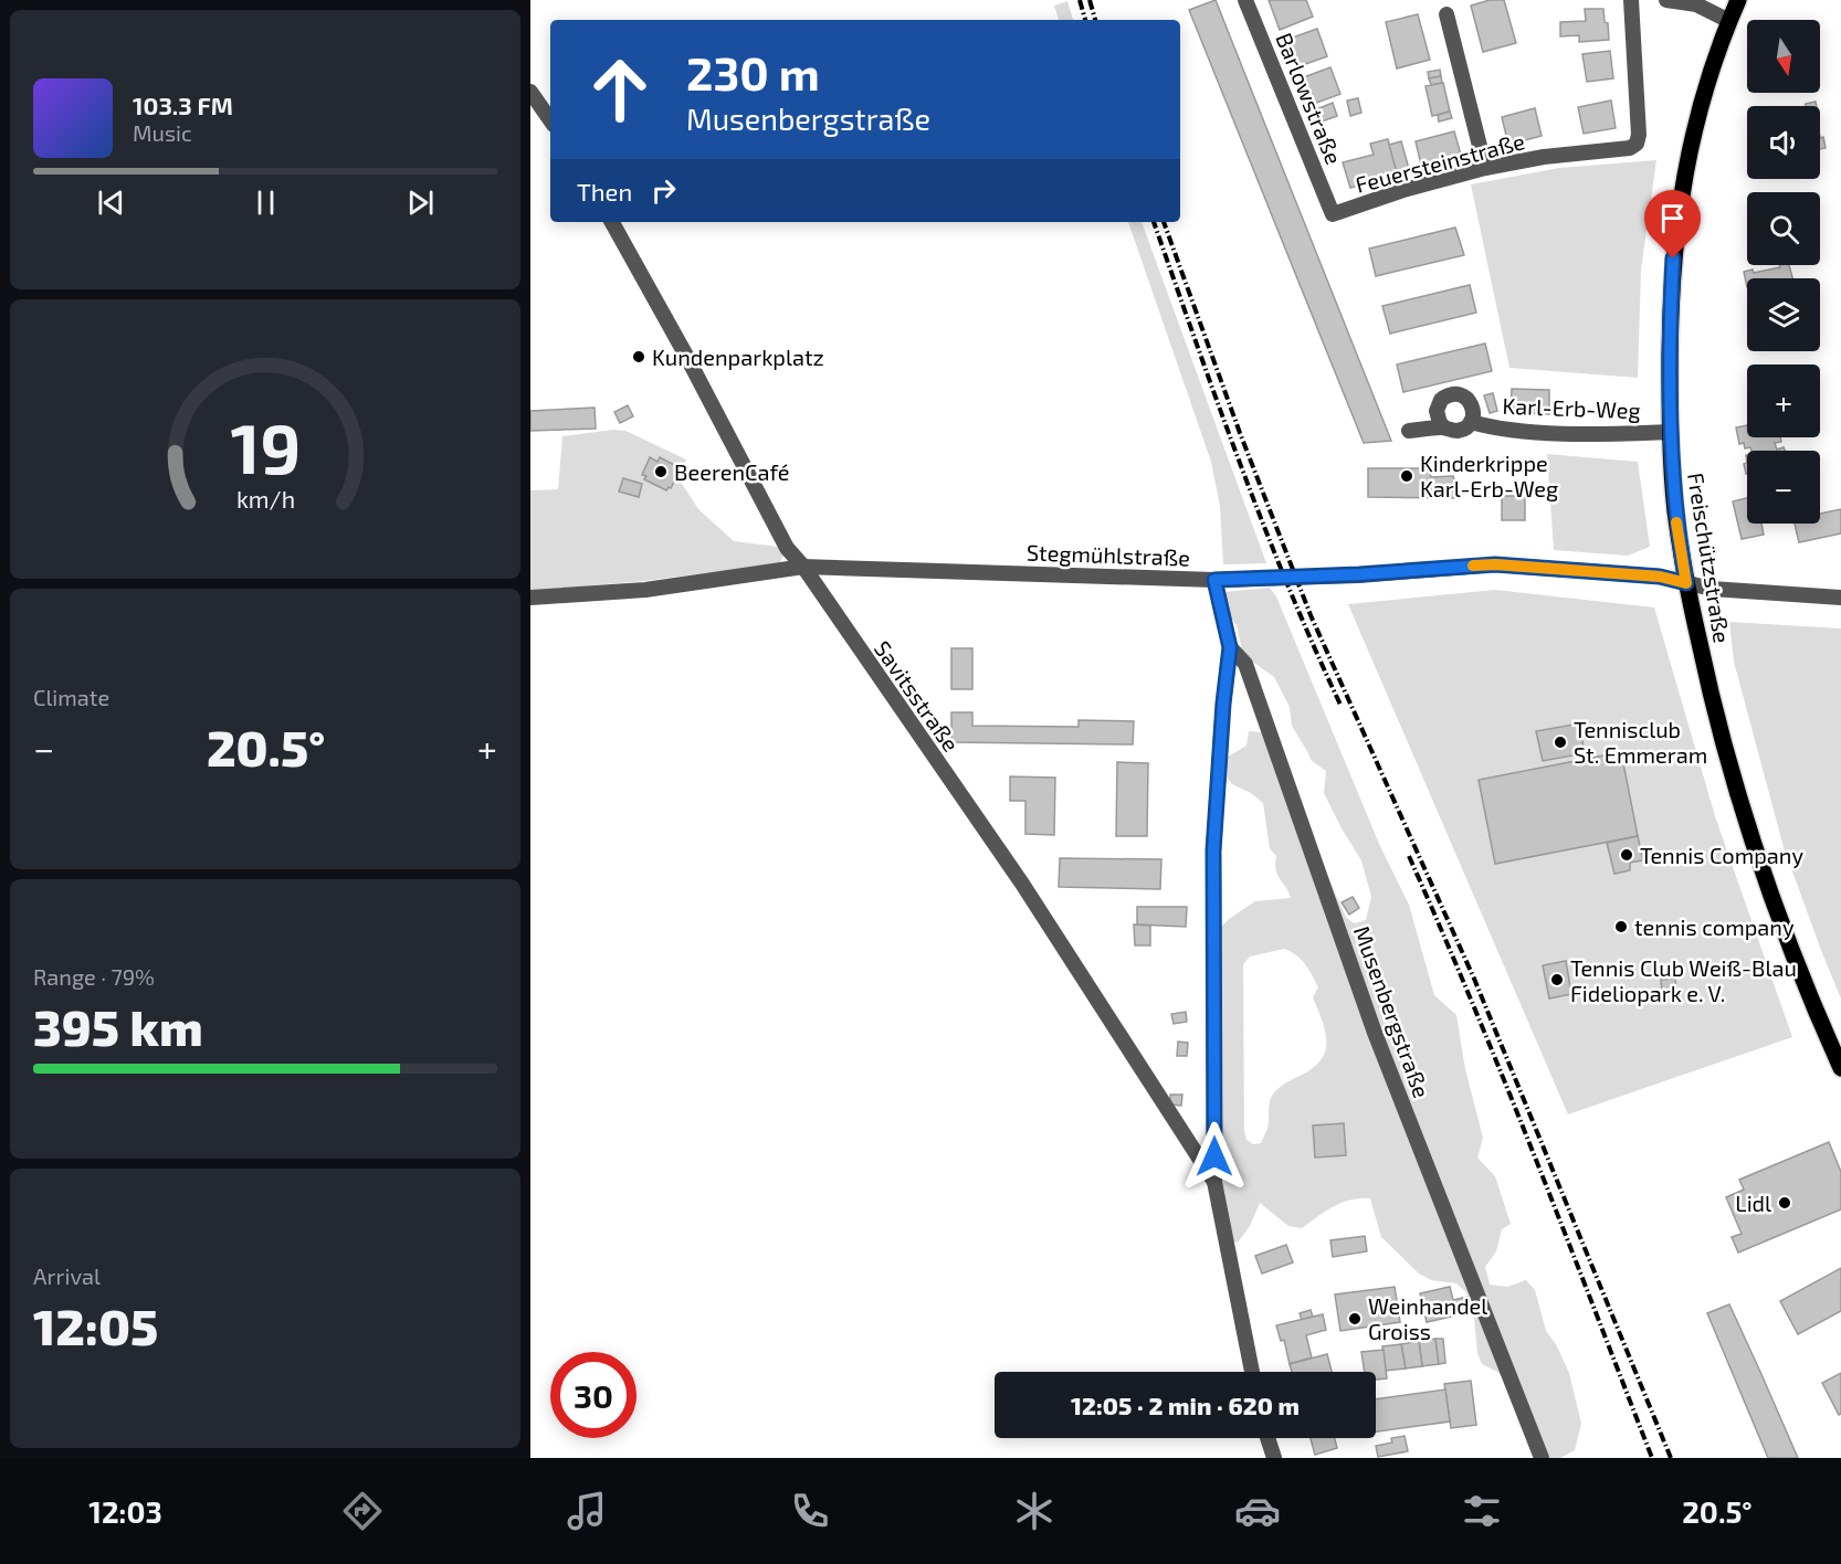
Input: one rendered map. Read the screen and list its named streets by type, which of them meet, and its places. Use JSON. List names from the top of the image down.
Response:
{
  "streets": {
    "main road": ["Freischützstraße"],
    "street": [
      "Barlowstraße",
      "Feuersteinstraße",
      "Karl-Erb-Weg",
      "Stegmühlstraße",
      "Savitsstraße",
      "Musenbergstraße"
    ]
  },
  "crossings": [
    ["Barlowstraße", "Feuersteinstraße"],
    ["Karl-Erb-Weg", "Freischützstraße"],
    ["Stegmühlstraße", "Freischützstraße"],
    ["Stegmühlstraße", "Savitsstraße"],
    ["Stegmühlstraße", "Musenbergstraße"]
  ],
  "places": [
    "Kundenparkplatz",
    "BeerenCafé",
    "Kinderkrippe Karl-Erb-Weg",
    "Tennisclub St. Emmeram",
    "Tennis Company",
    "tennis company",
    "Tennis Club Weiß-Blau Fideliopark e. V.",
    "Lidl",
    "Weinhandel Groiss"
  ],
  "north": "bottom",
  "page": {
    "map_buttons": ["+", "−"],
    "turn": ["230 m", "Musenbergstraße"],
    "song": ["103.3 FM", "Music"],
    "then": "Then",
    "tile": [
      "Climate",
      ["Range · 79%", "395 km"],
      ["Arrival", "12:05"]
    ],
    "heat": ["−", "20.5°", "+"],
    "limit": "30",
    "trip": "12:05 · 2 min · 620 m",
    "tabs": ["12:03", "20.5°"],
    "gauge": ["19", "km/h"]
  }
}
